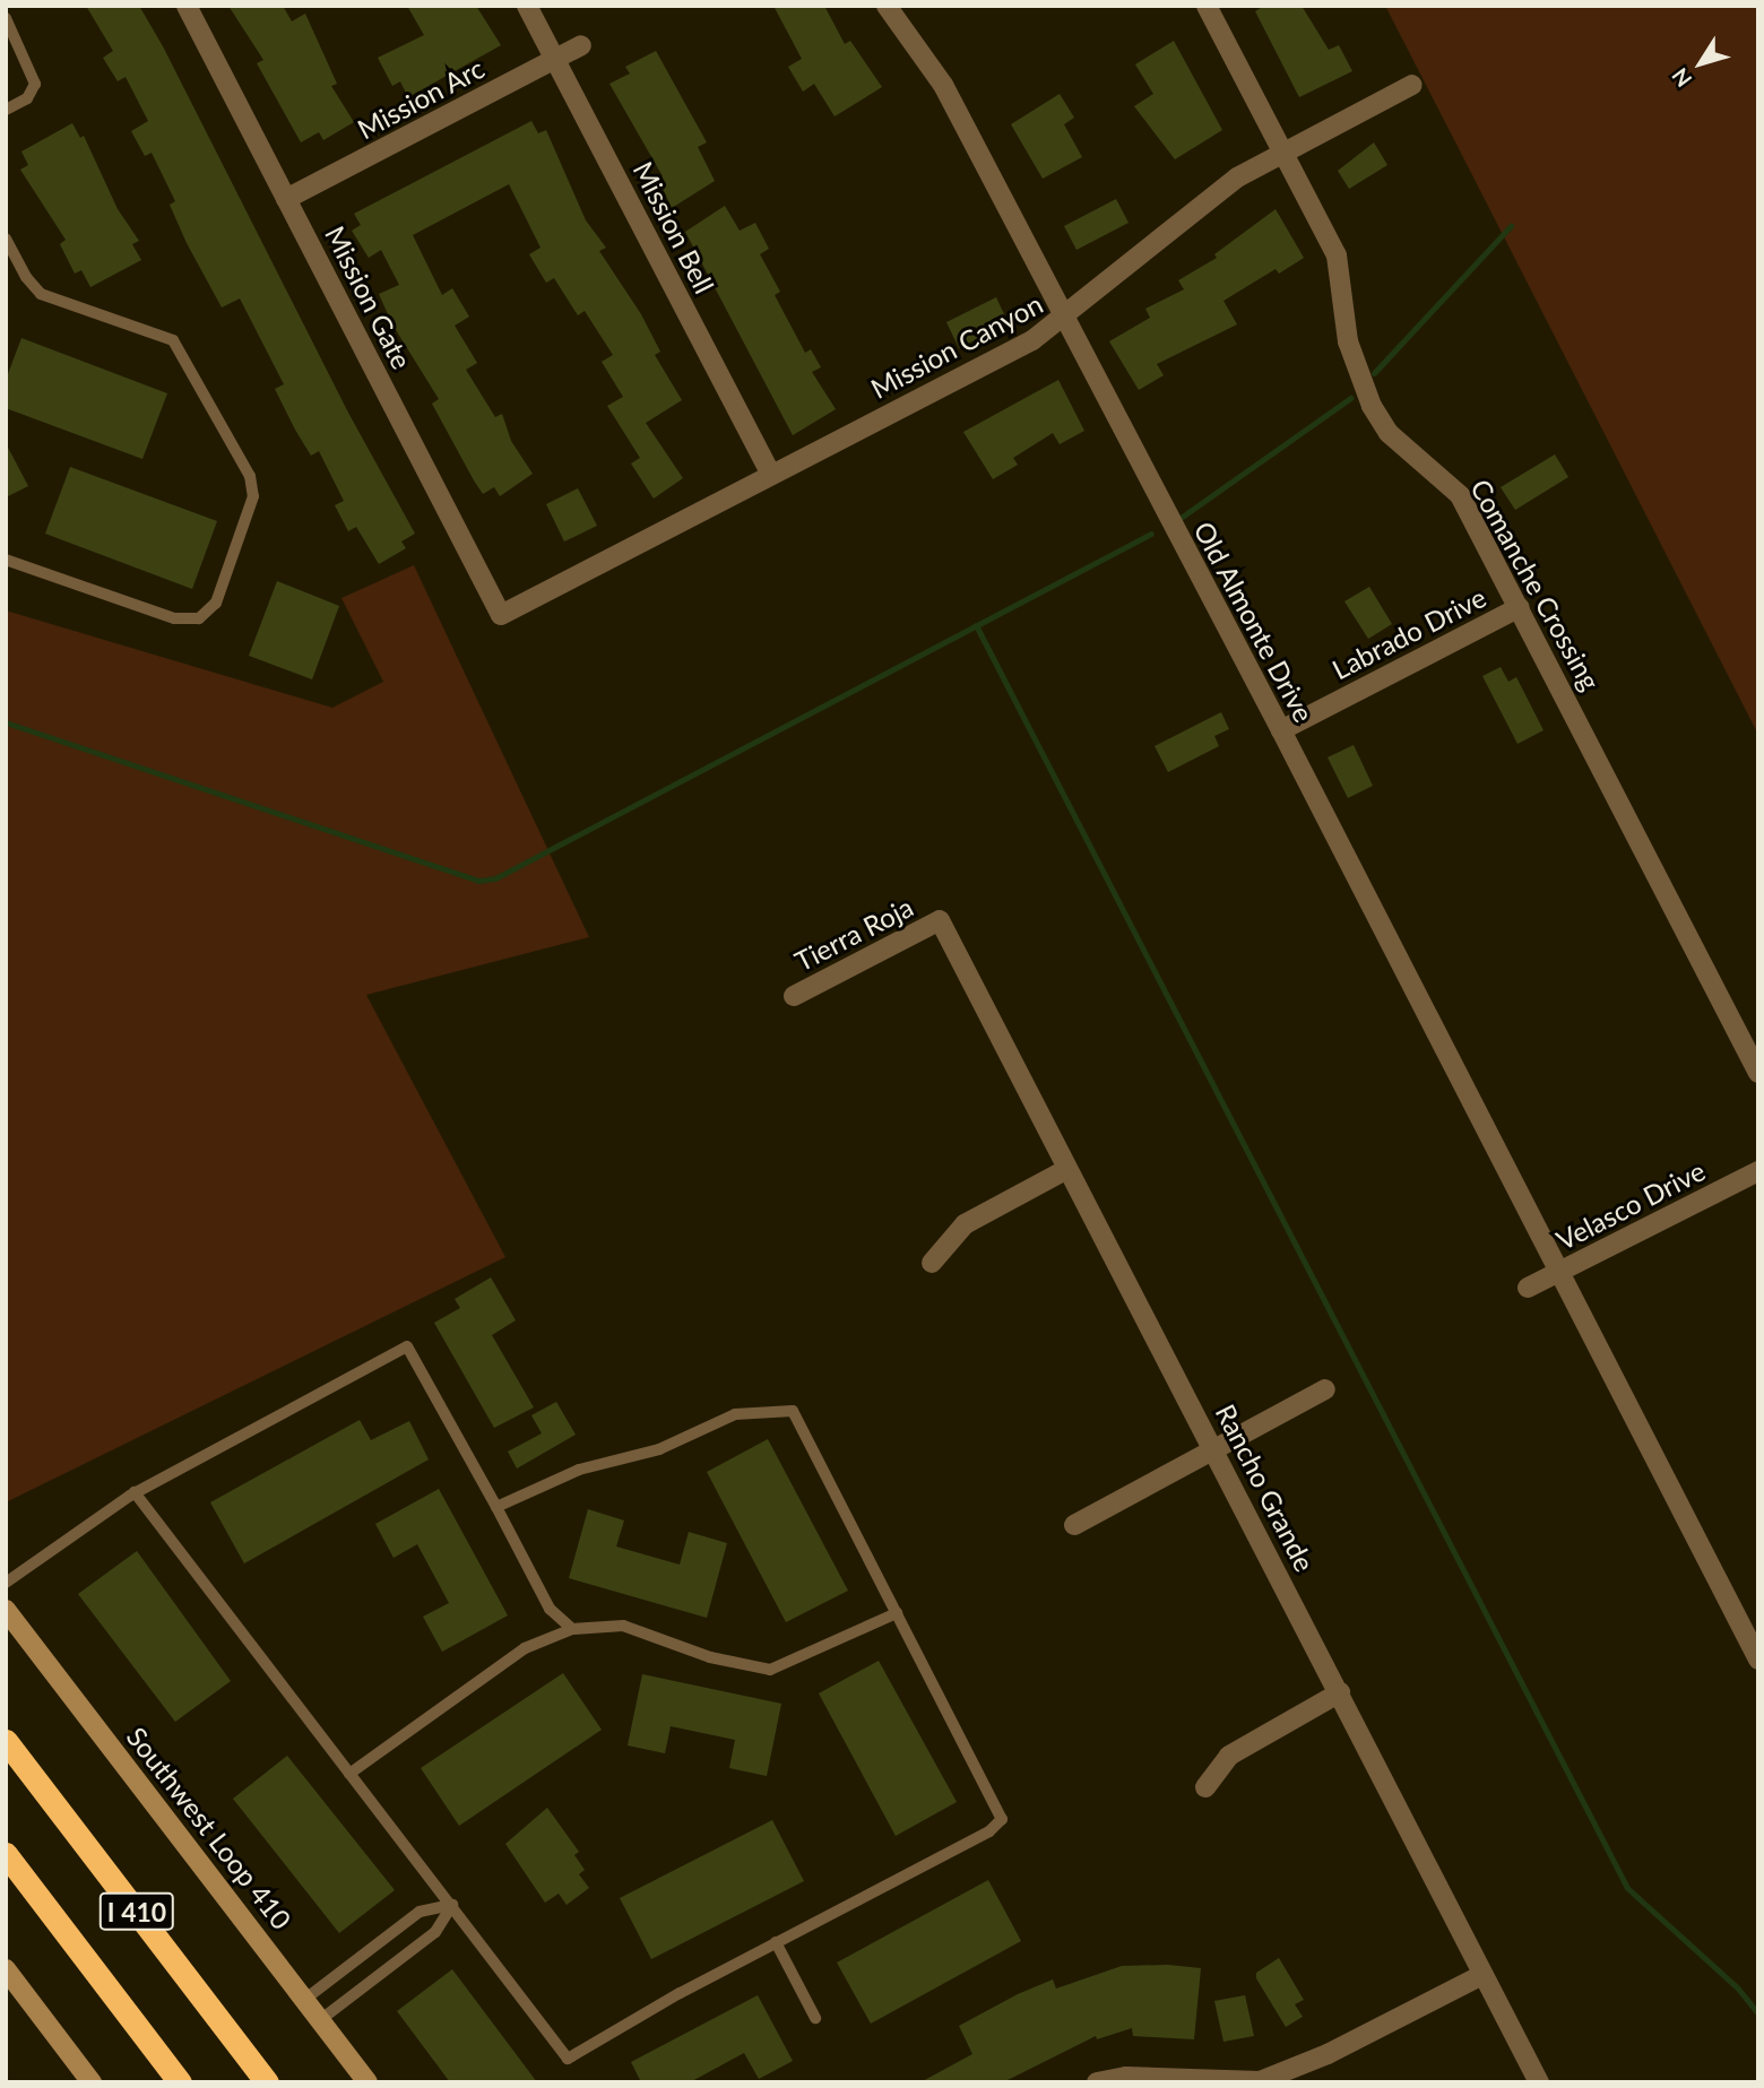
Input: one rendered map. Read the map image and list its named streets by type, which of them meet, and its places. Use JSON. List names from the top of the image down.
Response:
{
  "streets": {
    "highway": ["I 410"],
    "main road": ["Southwest Loop 410"],
    "street": [
      "Mission Arc",
      "Mission Bell",
      "Mission Gate",
      "Mission Canyon",
      "Comanche Crossing",
      "Old Almonte Drive",
      "Labrado Drive",
      "Tierra Roja",
      "Velasco Drive",
      "Rancho Grande"
    ]
  },
  "crossings": [
    ["Mission Arc", "Mission Bell"],
    ["Mission Arc", "Mission Gate"],
    ["Mission Bell", "Mission Canyon"],
    ["Mission Gate", "Mission Canyon"],
    ["Mission Canyon", "Comanche Crossing"],
    ["Mission Canyon", "Old Almonte Drive"],
    ["Comanche Crossing", "Labrado Drive"],
    ["Old Almonte Drive", "Labrado Drive"],
    ["Old Almonte Drive", "Velasco Drive"],
    ["Tierra Roja", "Rancho Grande"]
  ],
  "north": "bottom left"
}
